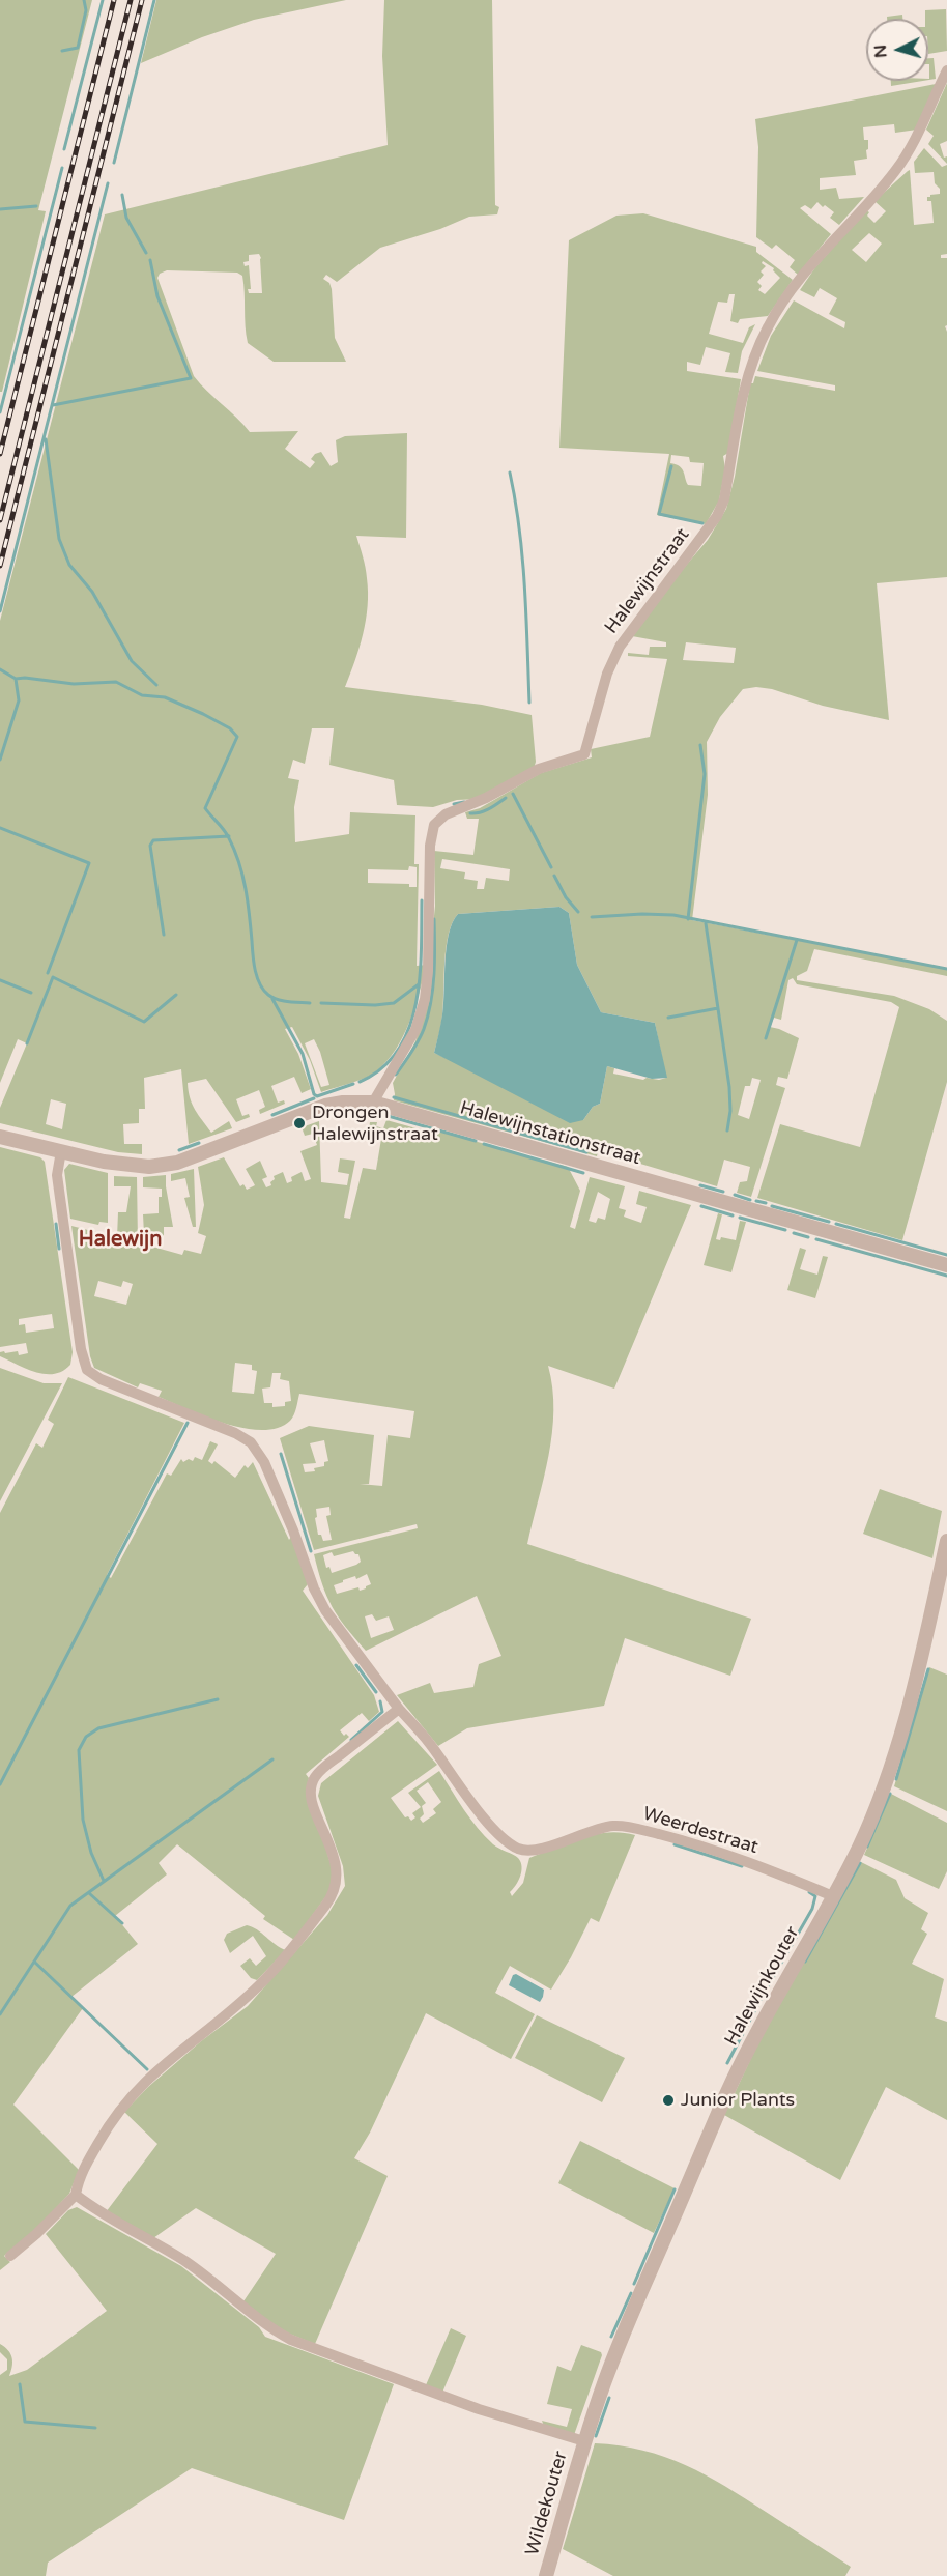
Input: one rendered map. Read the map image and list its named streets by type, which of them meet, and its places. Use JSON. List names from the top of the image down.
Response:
{
  "streets": {
    "street": [
      "Halewijnstraat",
      "Halewijnstationstraat",
      "Weerdestraat",
      "Halewijnkouter",
      "Wildekouter"
    ]
  },
  "crossings": [
    ["Halewijnstraat", "Halewijnstationstraat"],
    ["Weerdestraat", "Halewijnkouter"],
    ["Halewijnkouter", "Wildekouter"]
  ],
  "districts": ["Halewijn"],
  "places": ["Drongen Halewijnstraat", "Junior Plants"],
  "north": "left"
}
